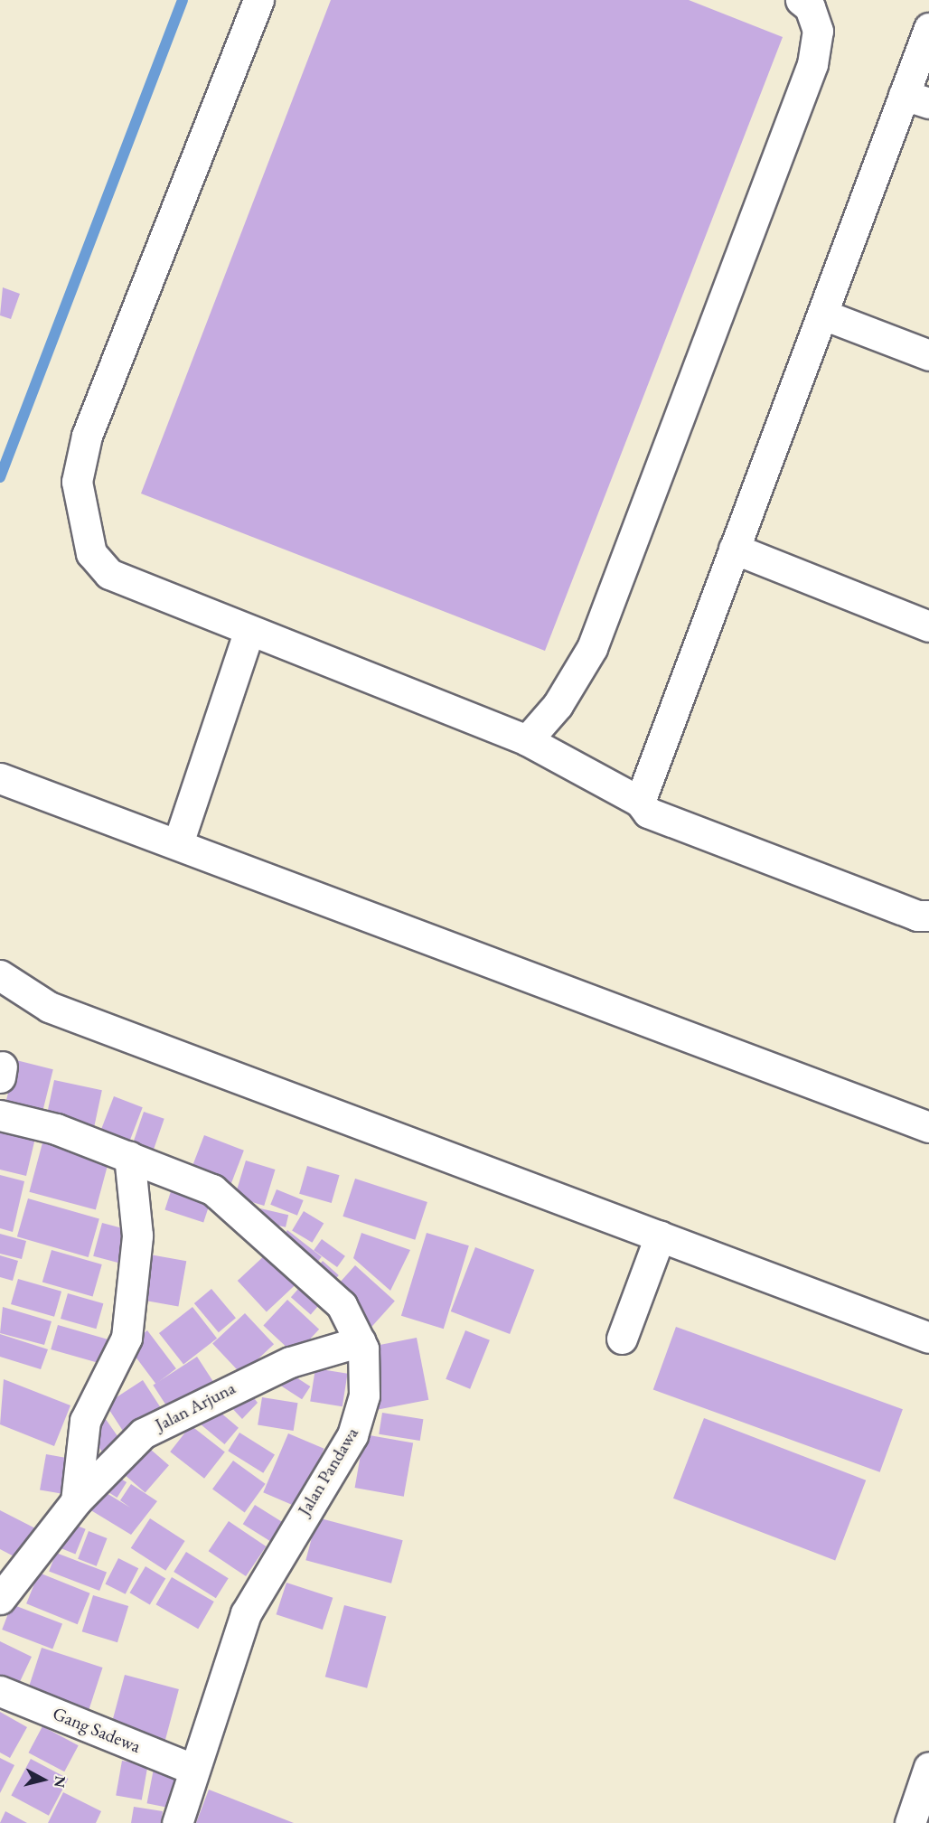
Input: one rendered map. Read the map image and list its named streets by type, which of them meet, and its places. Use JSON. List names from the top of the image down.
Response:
{
  "streets": {
    "street": ["Jalan Arjuna", "Jalan Pandawa", "Gang Sadewa"]
  },
  "crossings": [
    ["Jalan Arjuna", "Jalan Pandawa"],
    ["Jalan Pandawa", "Gang Sadewa"]
  ],
  "north": "right"
}
